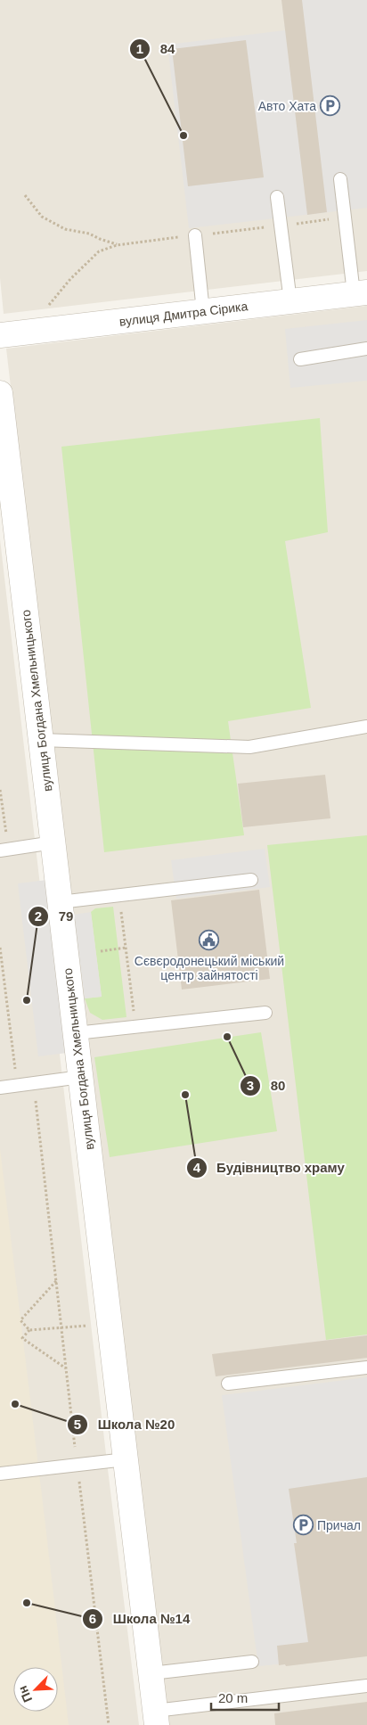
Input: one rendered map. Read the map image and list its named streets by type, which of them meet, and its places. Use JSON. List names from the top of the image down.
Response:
{
  "streets": {
    "street": ["вулиця Дмитра Сірика", "вулиця Богдана Хмельницького"]
  },
  "places": {
    "parking": ["Авто Хата", "Причал"],
    "other": [
      "84",
      "79",
      "80",
      "Будівництво храму",
      "Школа №20",
      "Школа №14"
    ],
    "public building": ["Сєвєродонецький міський центр зайнятості"]
  },
  "scale_bar": "20 m",
  "north": "bottom left"
}
